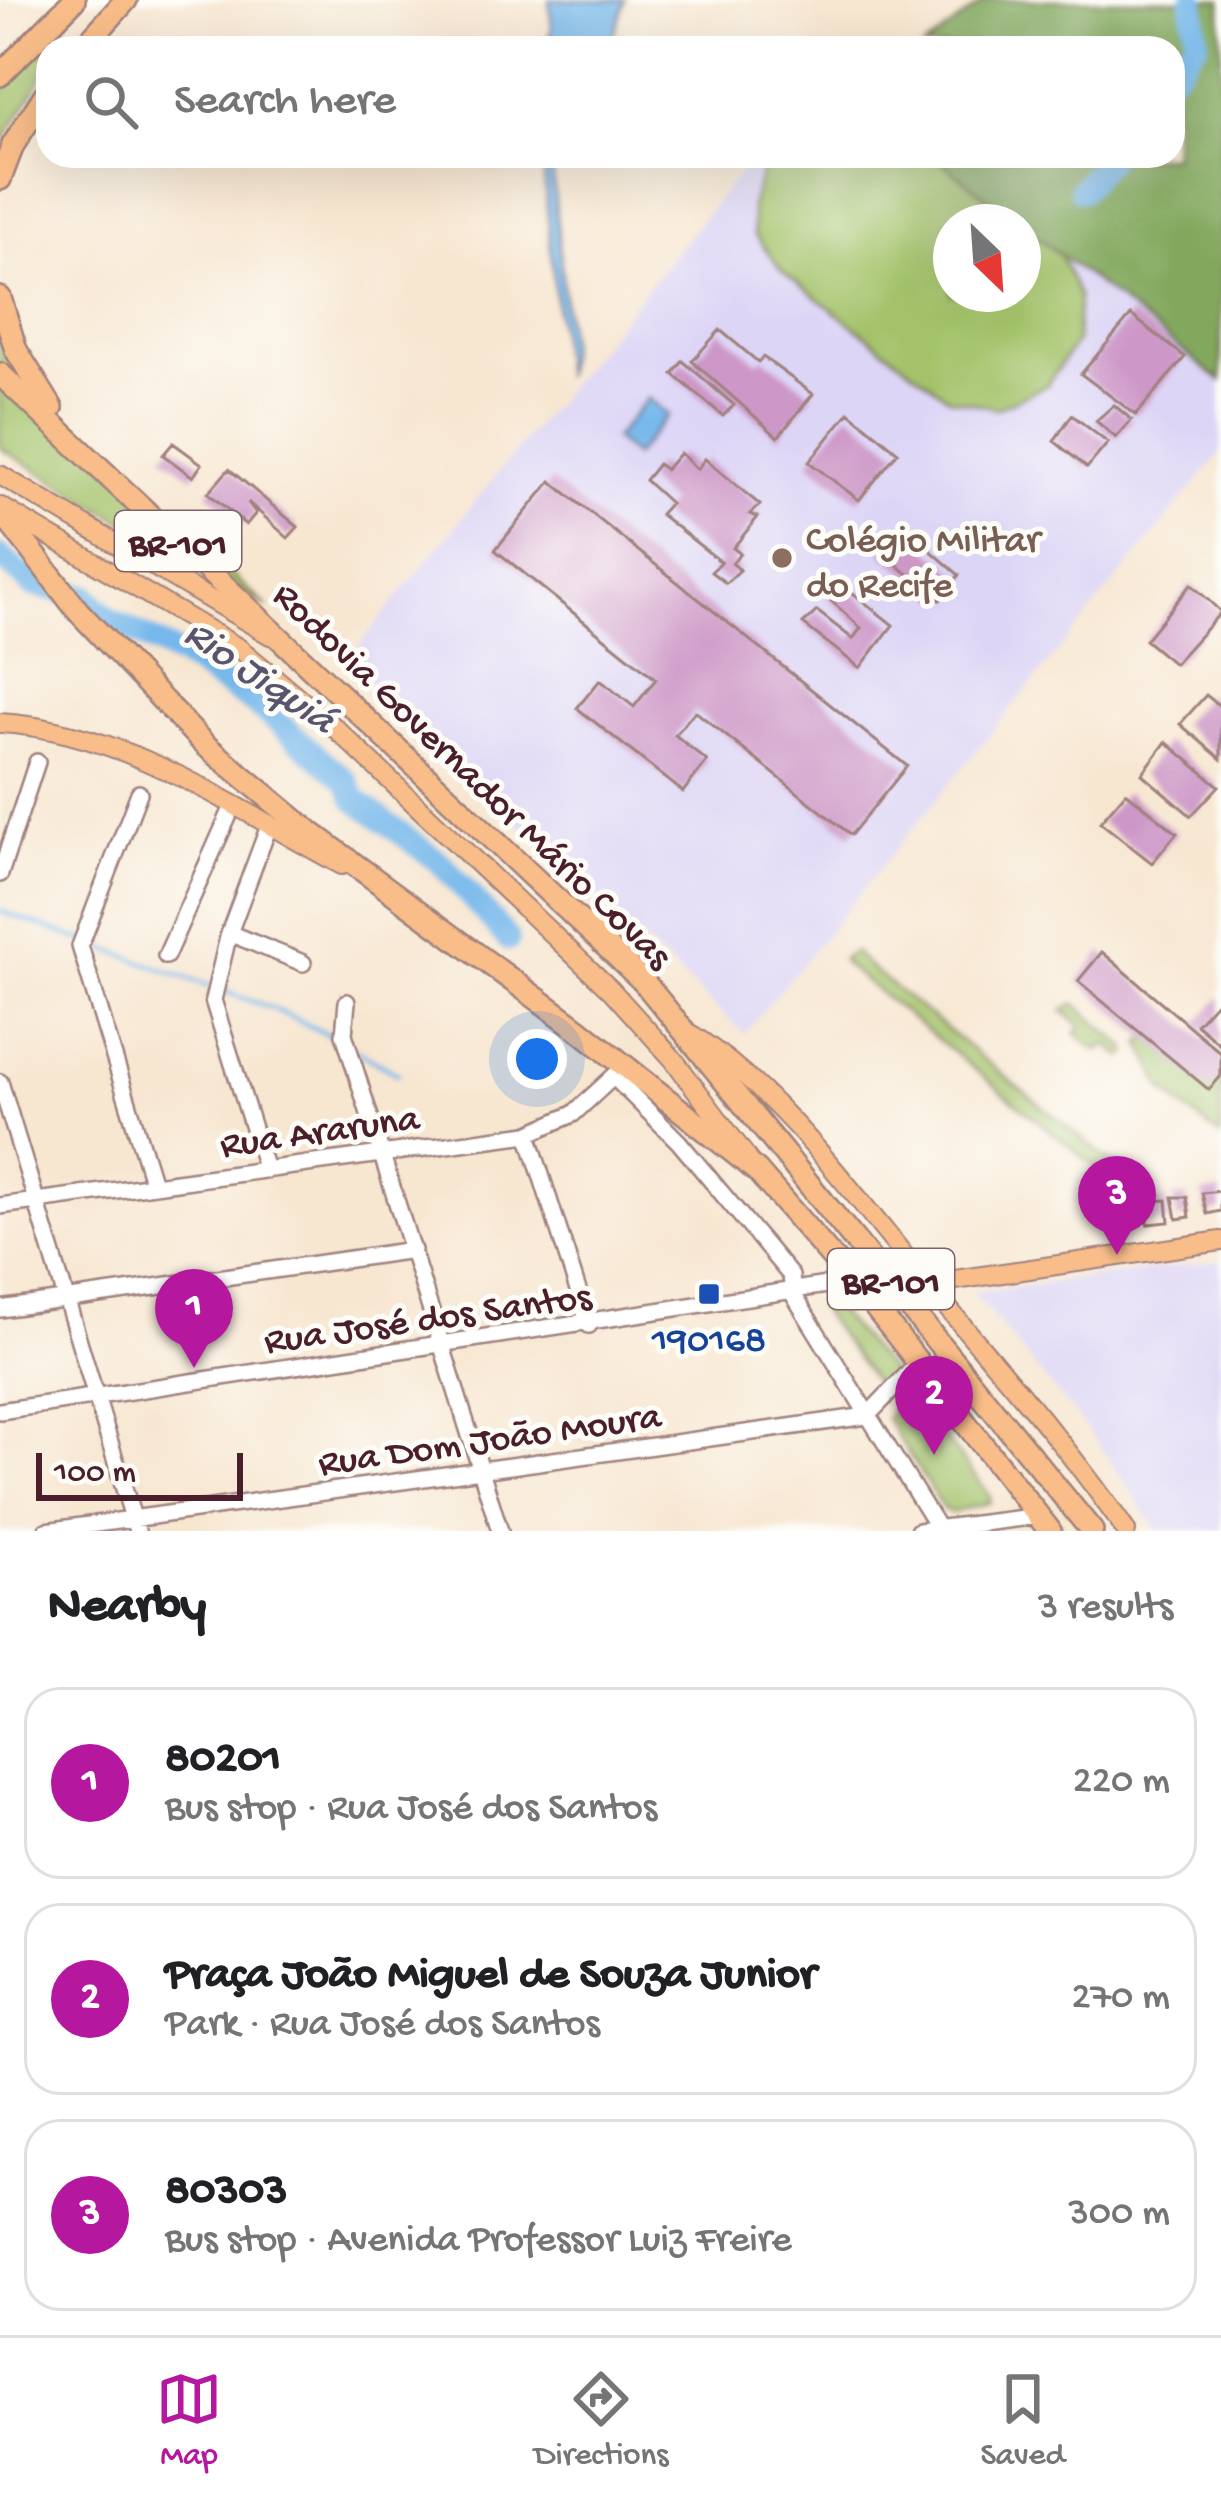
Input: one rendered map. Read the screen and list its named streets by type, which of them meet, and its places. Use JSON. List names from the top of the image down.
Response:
{
  "streets": {
    "highway": ["BR-101", "Rodovia Governador Mário Covas"],
    "street": ["Rua Araruna", "Rua José dos Santos", "Rua Dom João Moura"]
  },
  "crossings": [
    ["BR-101", "Rodovia Governador Mário Covas"],
    ["BR-101", "Rua Araruna"],
    ["BR-101", "Rua José dos Santos"]
  ],
  "water": ["Rio Jiquiá"],
  "places": {
    "other": ["Colégio Militar do Recife"],
    "transit": ["190168"]
  },
  "scale_bar": "100 m",
  "north": "bottom right",
  "page": {
    "search": "Search here",
    "pins": ["3", "1", "2"],
    "scale": "100 m",
    "heading": ["Nearby", "3 results"],
    "list": [
      {
        "mark": "1",
        "name": "80201",
        "note": "Bus stop · Rua José dos Santos",
        "value": "220 m"
      },
      {
        "mark": "2",
        "name": "Praça João Miguel de Souza Junior",
        "note": "Park · Rua José dos Santos",
        "value": "270 m"
      },
      {
        "mark": "3",
        "name": "80303",
        "note": "Bus stop · Avenida Professor Luiz Freire",
        "value": "300 m"
      }
    ],
    "nav": ["Map", "Directions", "Saved"]
  }
}
